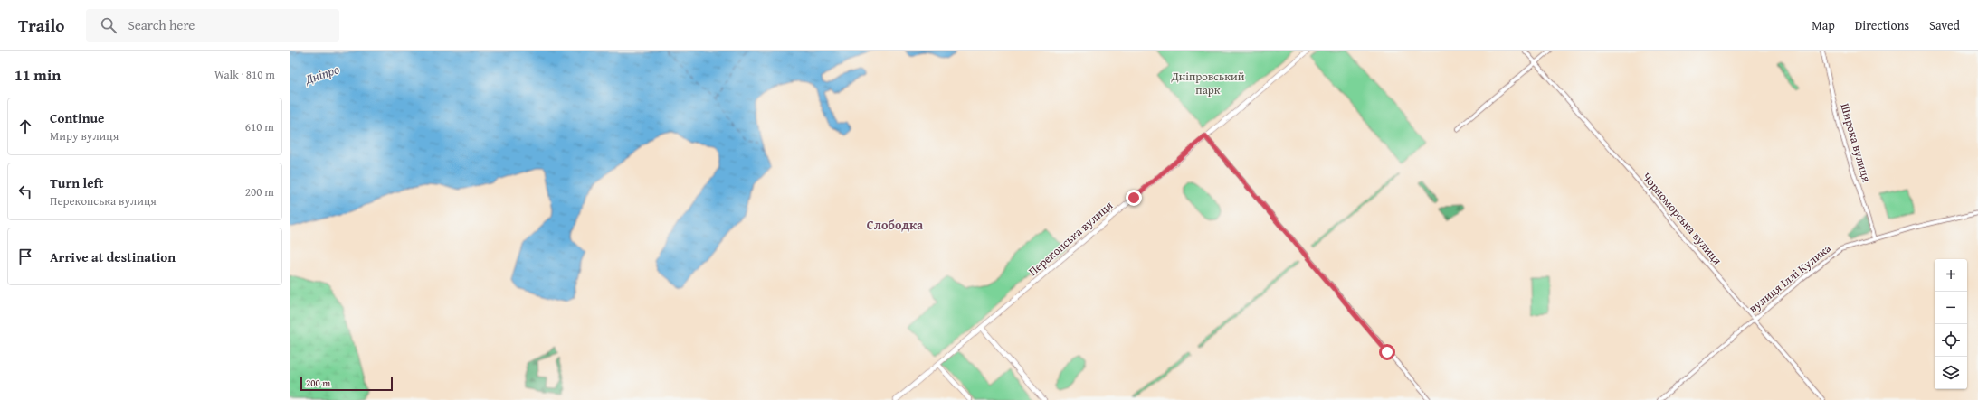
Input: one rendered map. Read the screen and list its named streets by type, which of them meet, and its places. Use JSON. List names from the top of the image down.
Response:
{
  "streets": {
    "main road": ["Перекопська вулиця"],
    "street": ["Широка вулиця", "Чорноморська вулиця", "вулиця Іллі Кулика"]
  },
  "crossings": [
    ["Широка вулиця", "вулиця Іллі Кулика"],
    ["Чорноморська вулиця", "вулиця Іллі Кулика"]
  ],
  "districts": ["Слободка"],
  "water": ["Дніпро"],
  "parks": ["Дніпровський парк"],
  "scale_bar": "200 m",
  "page": {
    "header": "Trailo",
    "search": "Search here",
    "nav": ["Map", "Directions", "Saved"],
    "heading": ["11 min", "Walk · 810 m"],
    "list": [
      ["Continue", "Миру вулиця", "610 m"],
      ["Turn left", "Перекопська вулиця", "200 m"],
      "Arrive at destination"
    ],
    "map_buttons": ["+", "−"],
    "scale": "200 m"
  }
}
